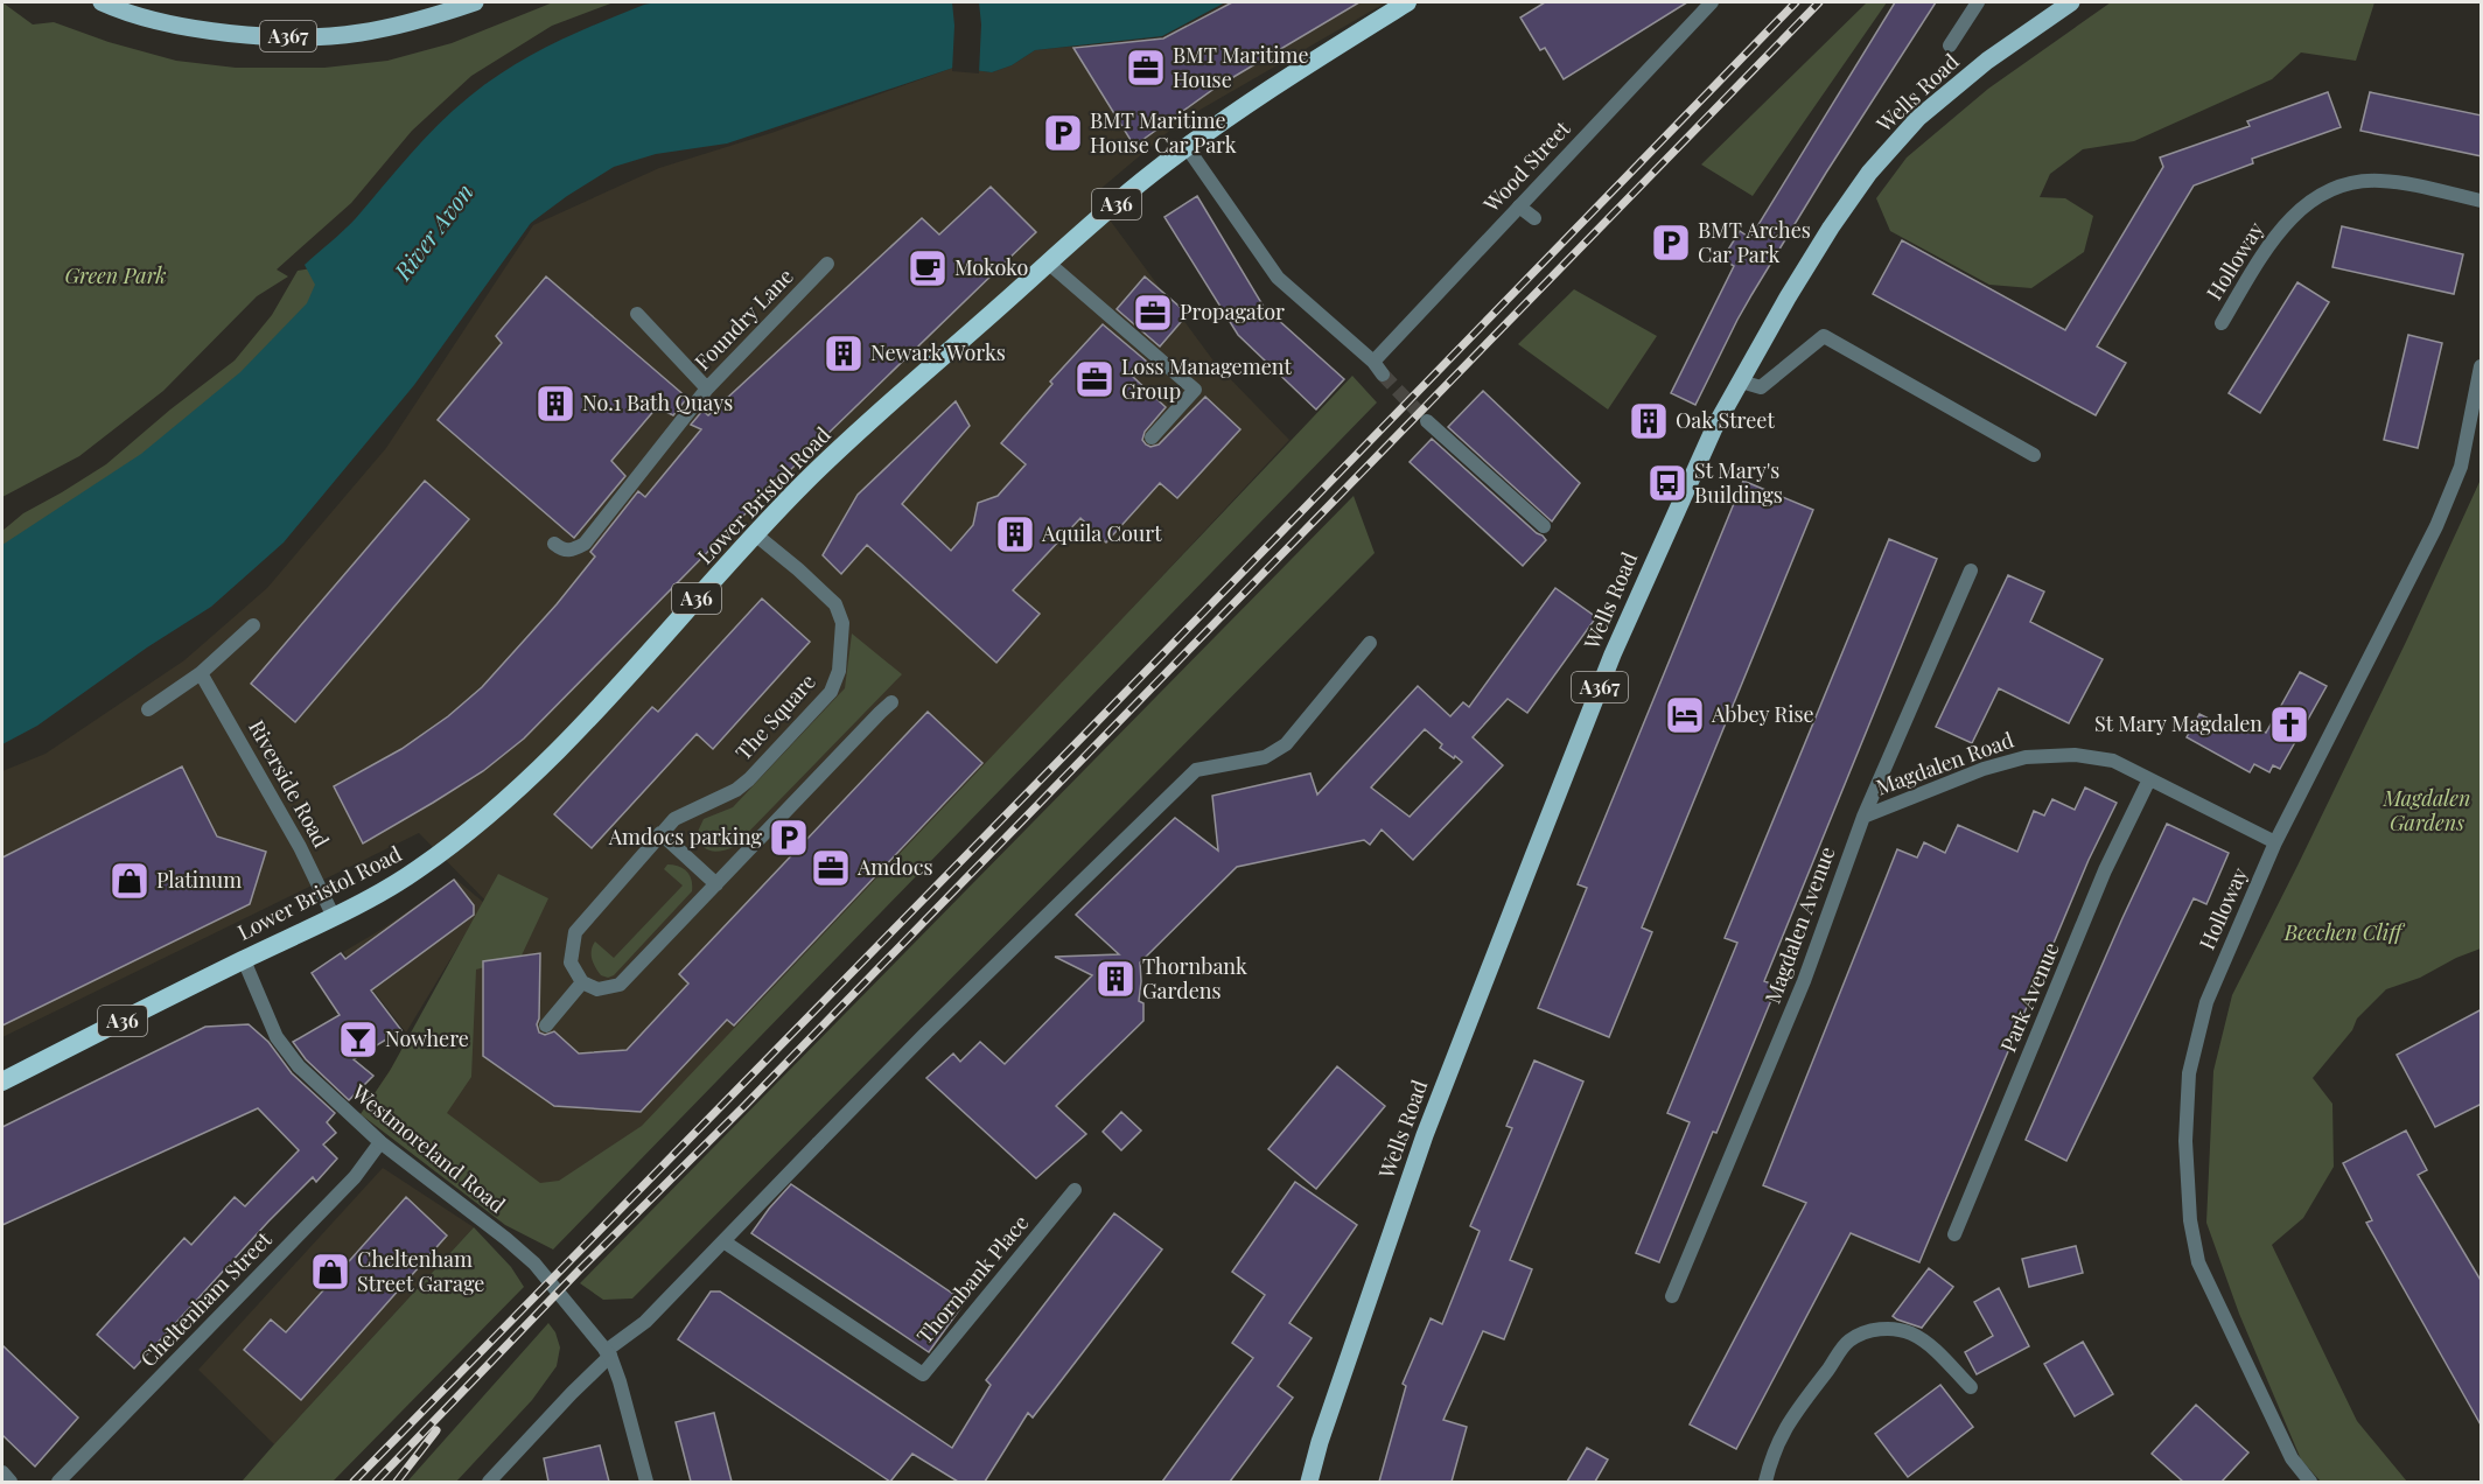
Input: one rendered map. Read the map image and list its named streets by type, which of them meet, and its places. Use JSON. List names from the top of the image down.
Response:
{
  "streets": {
    "highway": ["A36", "Lower Bristol Road"],
    "main road": ["A367", "Wells Road"],
    "street": [
      "Wood Street",
      "Holloway",
      "Foundry Lane",
      "The Square",
      "Magdalen Road",
      "Riverside Road",
      "Magdalen Avenue",
      "Park Avenue",
      "Westmoreland Road",
      "Thornbank Place",
      "Cheltenham Street"
    ]
  },
  "crossings": [
    ["Holloway", "Magdalen Road"],
    ["Lower Bristol Road", "The Square"],
    ["Lower Bristol Road", "Riverside Road"],
    ["Lower Bristol Road", "Westmoreland Road"],
    ["Magdalen Road", "Magdalen Avenue"],
    ["Magdalen Road", "Park Avenue"],
    ["Westmoreland Road", "Cheltenham Street"]
  ],
  "water": ["River Avon"],
  "parks": ["Green Park", "Magdalen Gardens", "Beechen Cliff"],
  "places": {
    "office": [
      "BMT Maritime House",
      "Propagator",
      "Loss Management Group",
      "Amdocs"
    ],
    "parking": ["BMT Maritime House Car Park", "BMT Arches Car Park", "Amdocs parking"],
    "cafe": ["Mokoko"],
    "building": [
      "Newark Works",
      "No.1 Bath Quays",
      "Oak Street",
      "Aquila Court",
      "Thornbank Gardens"
    ],
    "bus stop": ["St Mary's Buildings"],
    "hotel": ["Abbey Rise"],
    "church": ["St Mary Magdalen"],
    "shop": ["Platinum", "Cheltenham Street Garage"],
    "bar": ["Nowhere"]
  }
}
